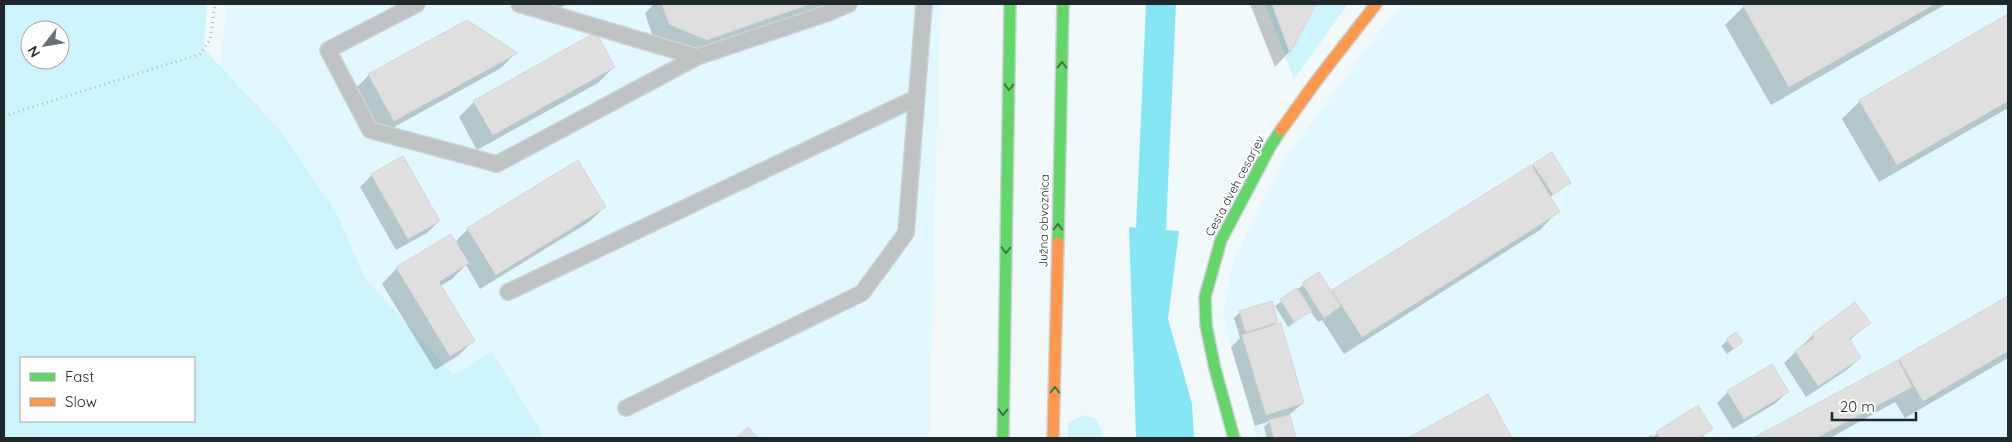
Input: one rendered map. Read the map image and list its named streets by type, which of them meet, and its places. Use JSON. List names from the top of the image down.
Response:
{
  "streets": {
    "main road": ["Cesta dveh cesarjev", "Južna obvoznica"]
  },
  "legend": ["Fast", "Slow"],
  "scale_bar": "20 m",
  "north": "bottom left"
}
